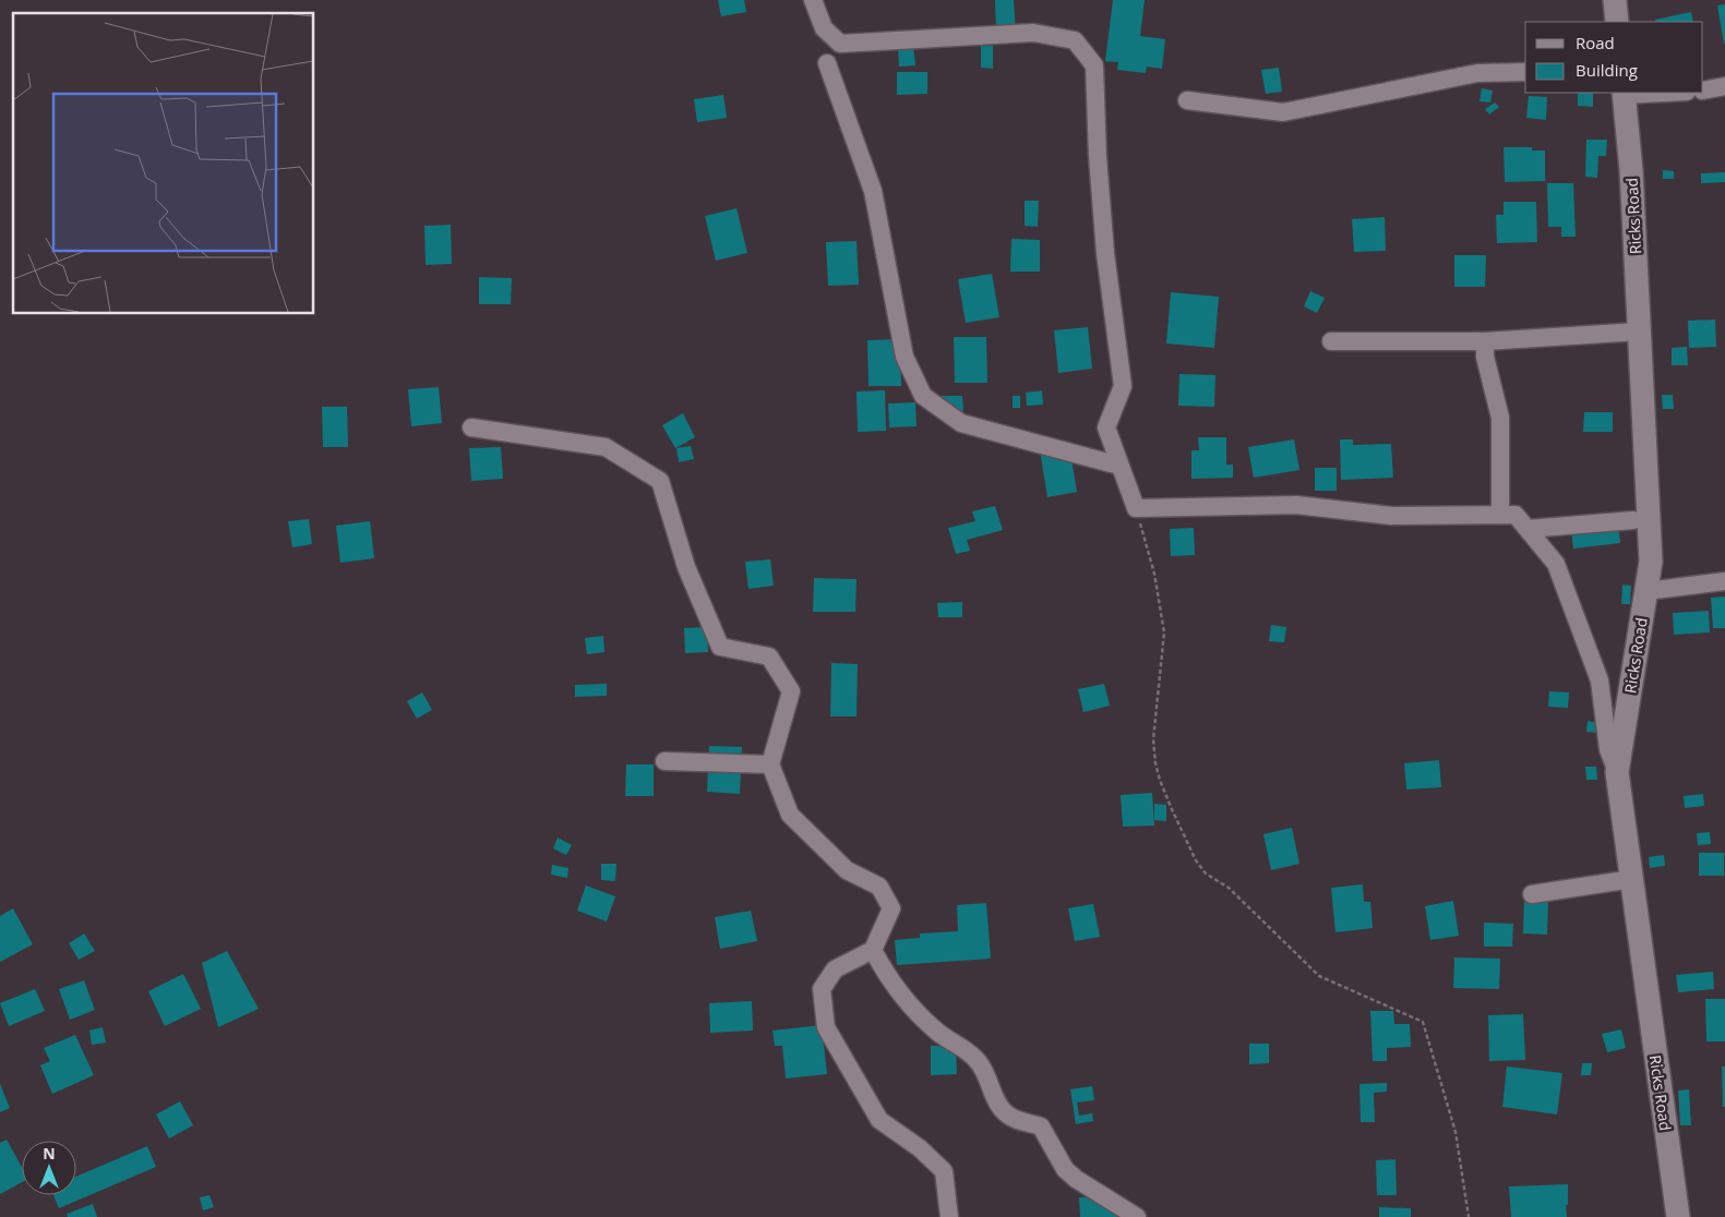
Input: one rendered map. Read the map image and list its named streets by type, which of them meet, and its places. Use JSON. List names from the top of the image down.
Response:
{
  "streets": {
    "street": ["Ricks Road"]
  },
  "legend": ["Road", "Building"],
  "north": "top"
}
